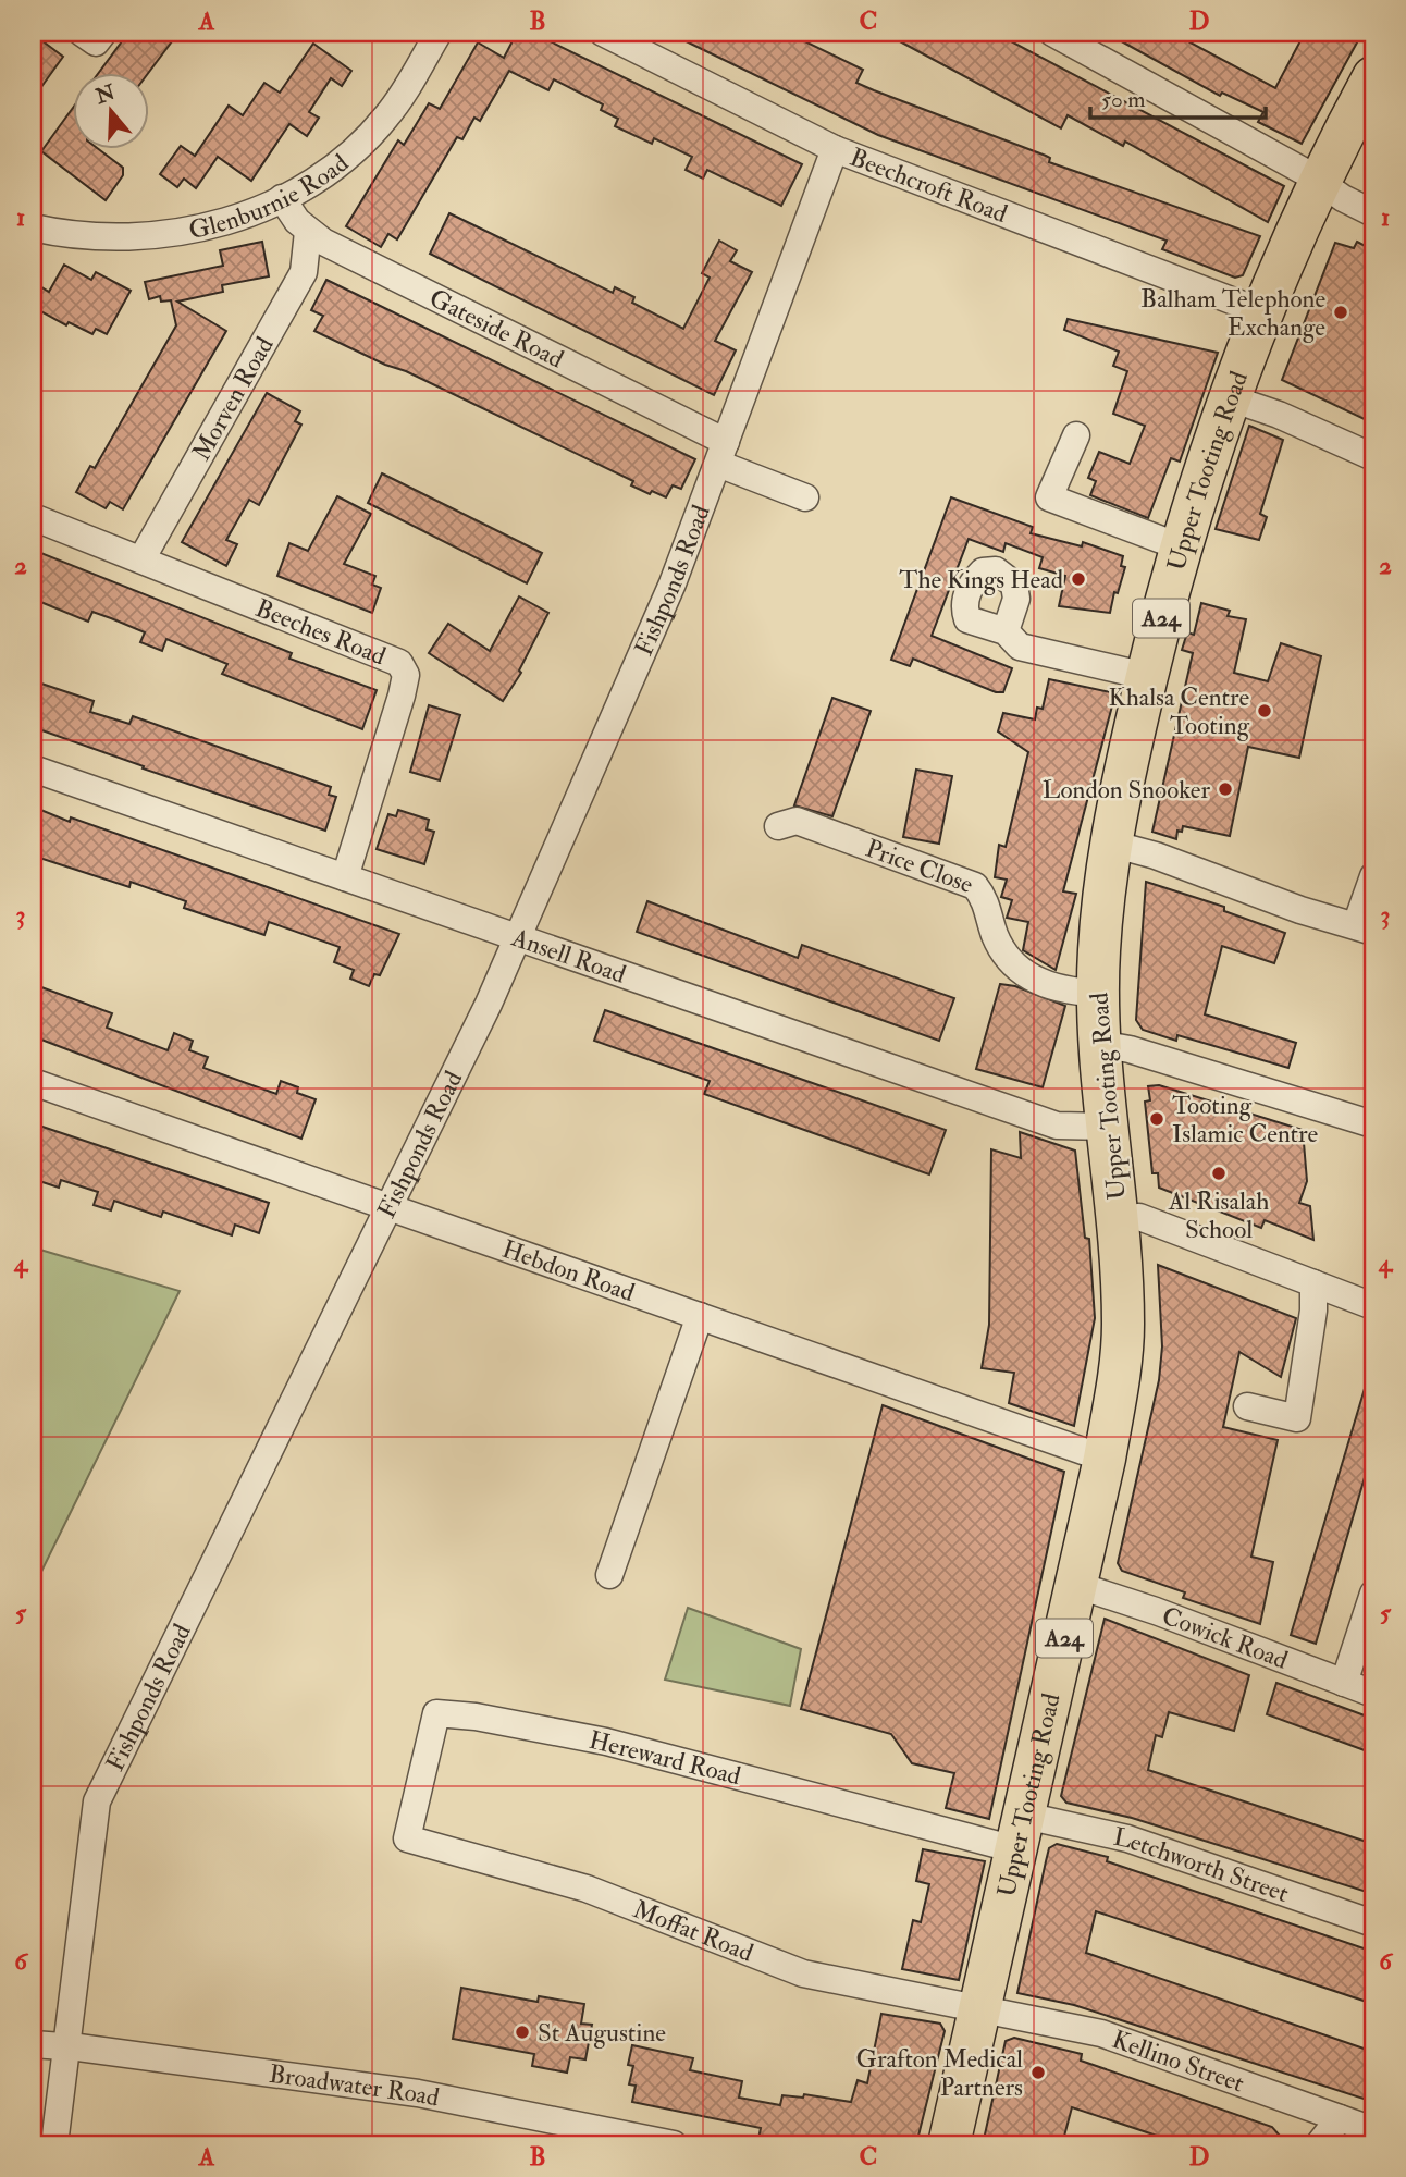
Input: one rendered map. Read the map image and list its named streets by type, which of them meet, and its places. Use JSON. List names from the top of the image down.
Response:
{
  "streets": {
    "highway": ["Upper Tooting Road", "A24"],
    "street": [
      "Beechcroft Road",
      "Glenburnie Road",
      "Gateside Road",
      "Morven Road",
      "Fishponds Road",
      "Beeches Road",
      "Price Close",
      "Ansell Road",
      "Hebdon Road",
      "Cowick Road",
      "Hereward Road",
      "Letchworth Street",
      "Moffat Road",
      "Kellino Street",
      "Broadwater Road"
    ]
  },
  "crossings": [
    ["Beechcroft Road", "Upper Tooting Road"],
    ["Beechcroft Road", "Fishponds Road"],
    ["Glenburnie Road", "Gateside Road"],
    ["Gateside Road", "Morven Road"],
    ["Gateside Road", "Fishponds Road"],
    ["Morven Road", "Beeches Road"],
    ["Upper Tooting Road", "Price Close"],
    ["Upper Tooting Road", "Ansell Road"],
    ["Upper Tooting Road", "Hebdon Road"],
    ["Upper Tooting Road", "Cowick Road"],
    ["Upper Tooting Road", "Hereward Road"],
    ["Upper Tooting Road", "Letchworth Street"],
    ["Upper Tooting Road", "Moffat Road"],
    ["Upper Tooting Road", "Kellino Street"],
    ["Fishponds Road", "Ansell Road"],
    ["Fishponds Road", "Hebdon Road"],
    ["Fishponds Road", "Broadwater Road"],
    ["Beeches Road", "Ansell Road"],
    ["Hereward Road", "Letchworth Street"],
    ["Hereward Road", "Moffat Road"],
    ["Moffat Road", "Kellino Street"]
  ],
  "places": [
    "Balham Telephone Exchange",
    "The Kings Head",
    "Khalsa Centre Tooting",
    "London Snooker",
    "Tooting Islamic Centre",
    "Al Risalah School",
    "St Augustine",
    "Grafton Medical Partners"
  ],
  "scale_bar": "50 m",
  "north": "top",
  "grid": {
    "columns": [
      "A",
      "B",
      "C",
      "D"
    ],
    "rows": [
      "1",
      "2",
      "3",
      "4",
      "5",
      "6"
    ]
  }
}
